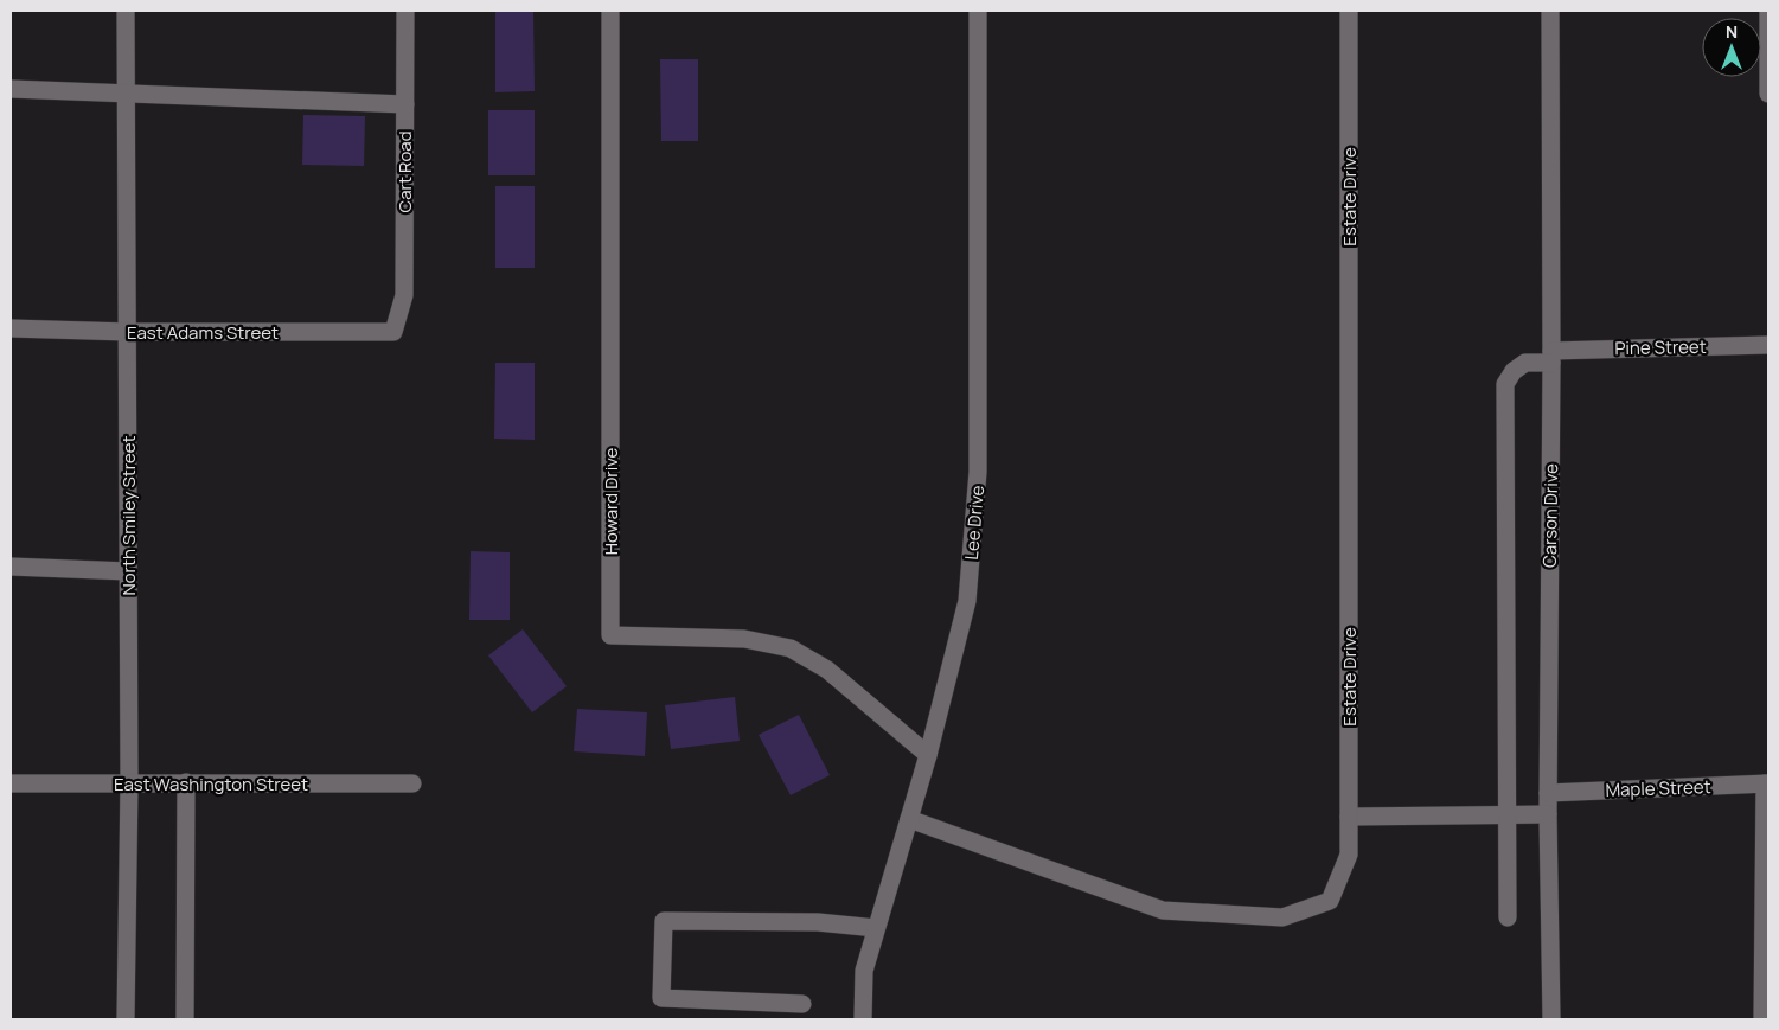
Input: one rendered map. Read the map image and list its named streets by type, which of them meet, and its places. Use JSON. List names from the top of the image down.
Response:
{
  "streets": {
    "street": [
      "Cart Road",
      "Estate Drive",
      "East Adams Street",
      "Pine Street",
      "Howard Drive",
      "North Smiley Street",
      "Carson Drive",
      "Lee Drive",
      "East Washington Street",
      "Maple Street"
    ]
  },
  "crossings": [
    ["Cart Road", "East Adams Street"],
    ["Estate Drive", "Lee Drive"],
    ["East Adams Street", "North Smiley Street"],
    ["Pine Street", "Carson Drive"],
    ["Howard Drive", "Lee Drive"],
    ["North Smiley Street", "East Washington Street"],
    ["Carson Drive", "Maple Street"]
  ],
  "north": "top"
}
